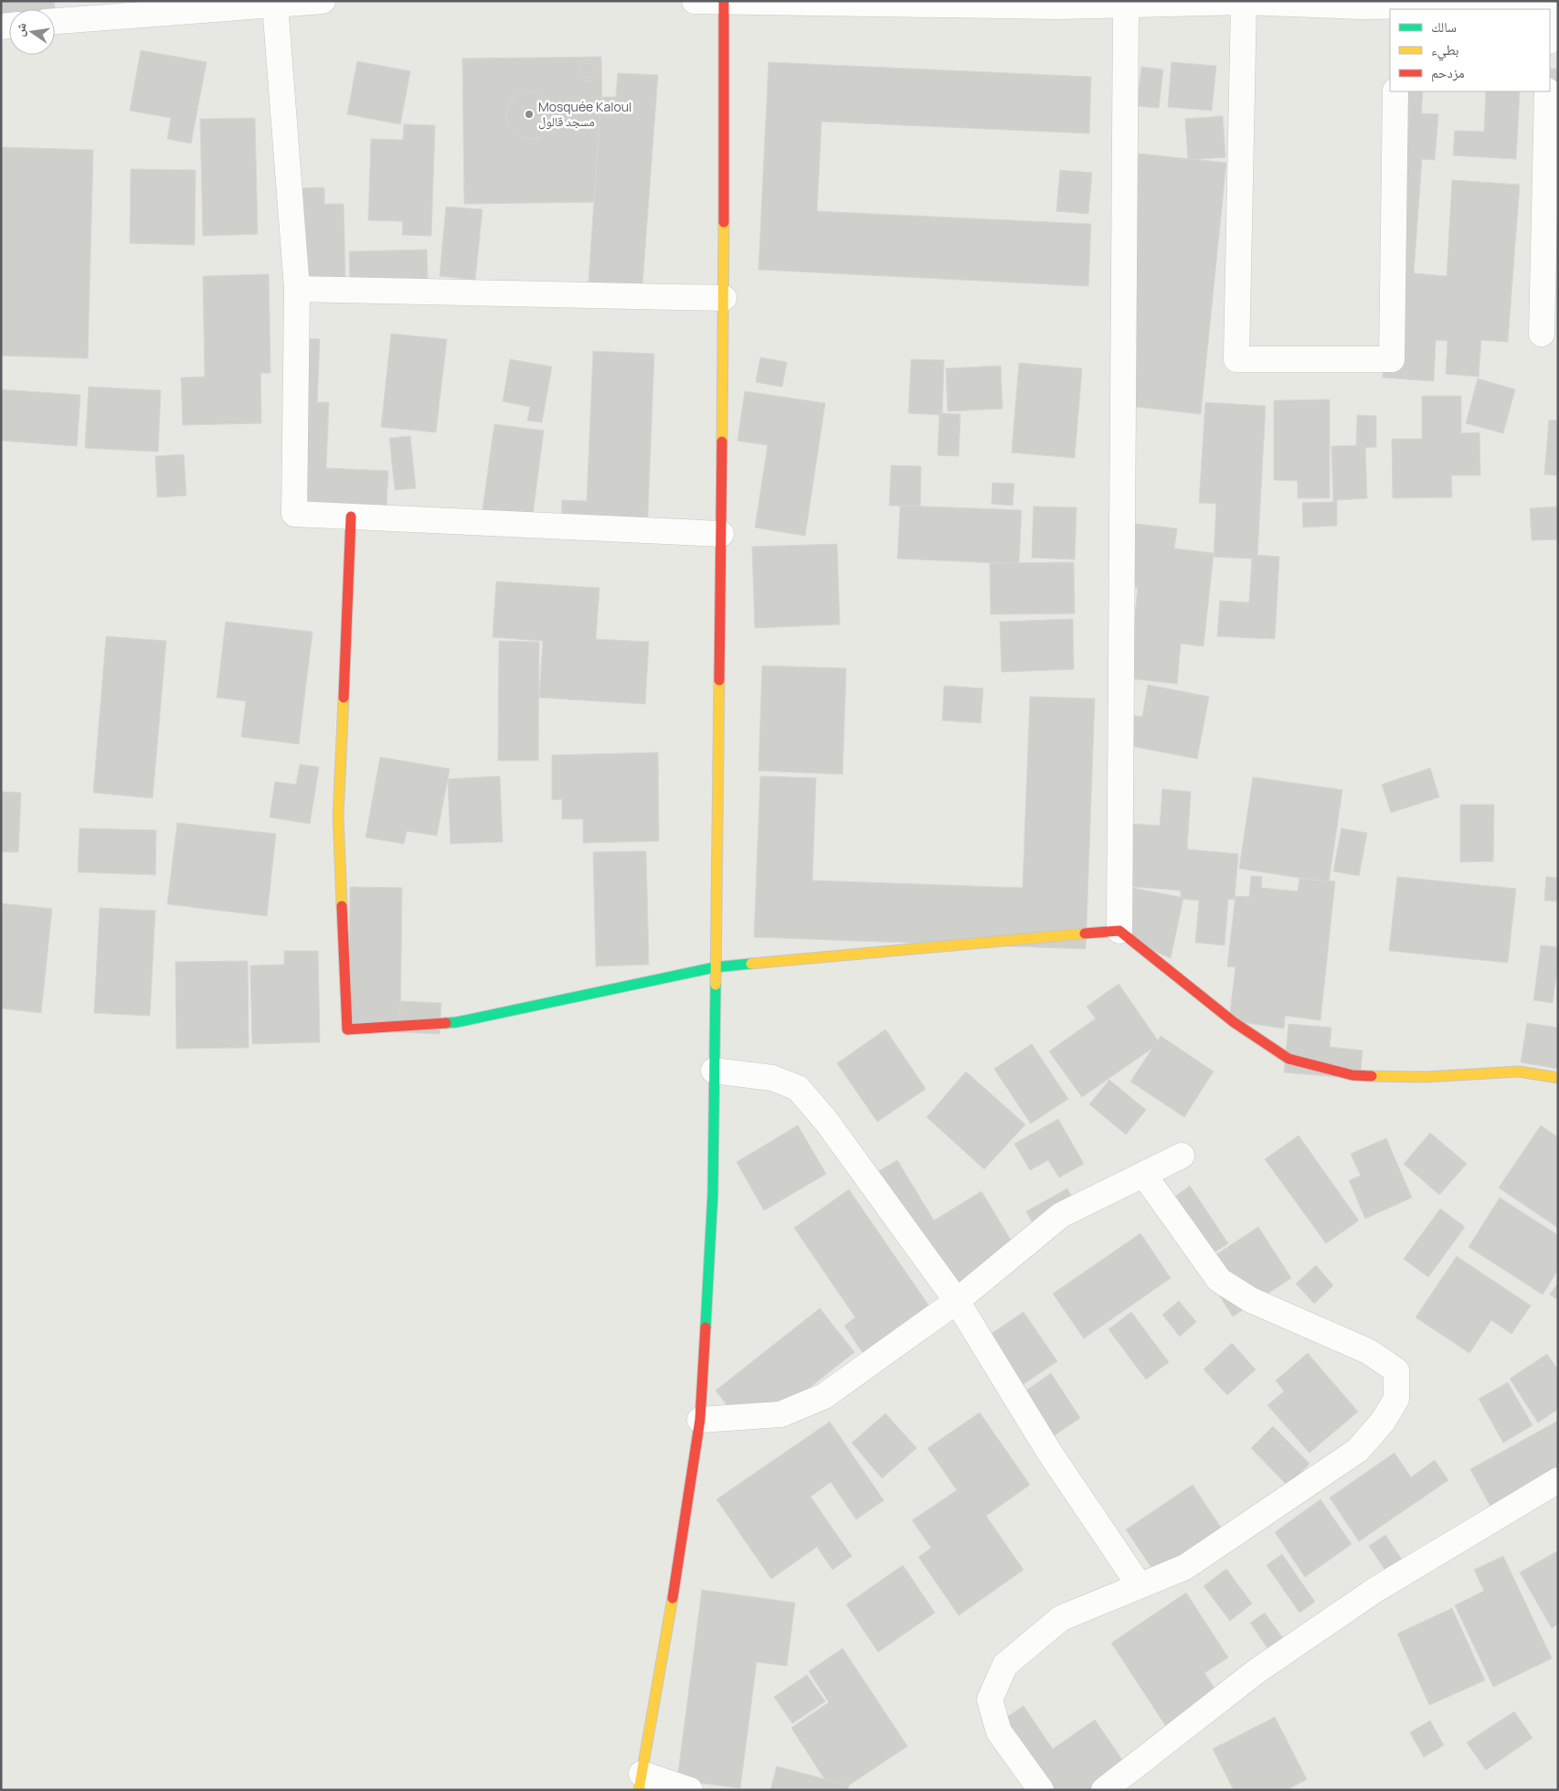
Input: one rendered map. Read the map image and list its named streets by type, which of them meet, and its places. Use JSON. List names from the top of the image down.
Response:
{
  "places": ["Mosquée Kaloul مسجد قالول"],
  "legend": ["سالك", "بطيء", "مزدحم"],
  "north": "left"
}
